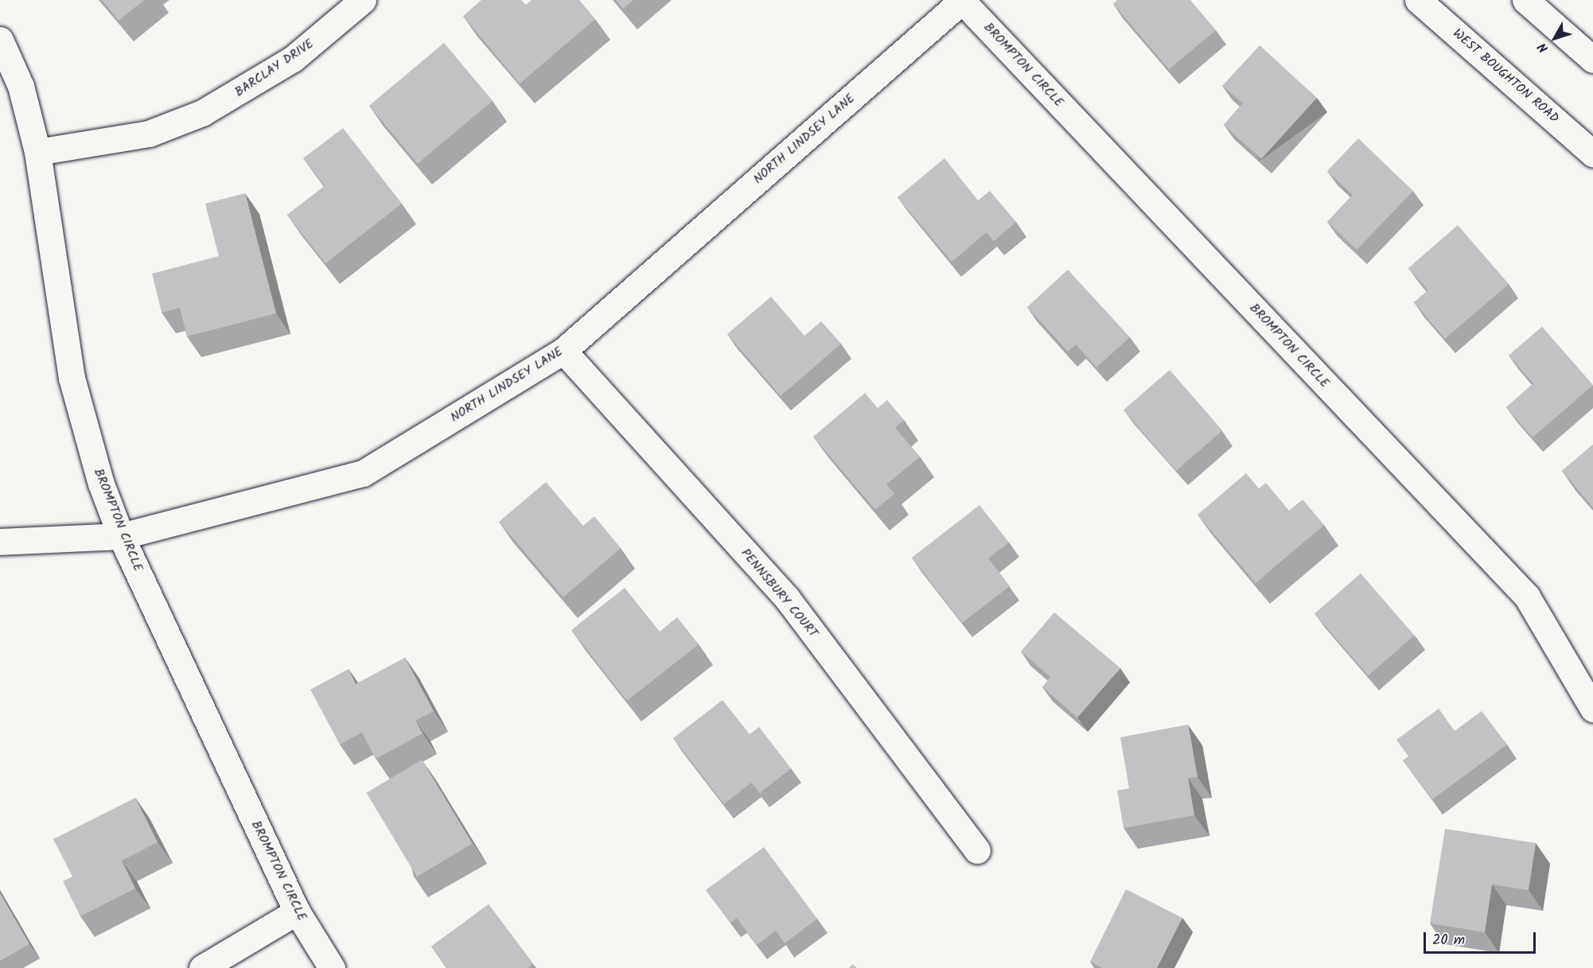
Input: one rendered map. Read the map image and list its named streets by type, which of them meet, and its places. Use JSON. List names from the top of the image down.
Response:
{
  "streets": {
    "street": [
      "BROMPTON CIRCLE",
      "BARCLAY DRIVE",
      "WEST BOUGHTON ROAD",
      "NORTH LINDSEY LANE",
      "PENNSBURY COURT"
    ]
  },
  "crossings": [
    ["BROMPTON CIRCLE", "BARCLAY DRIVE"],
    ["BROMPTON CIRCLE", "NORTH LINDSEY LANE"],
    ["NORTH LINDSEY LANE", "PENNSBURY COURT"]
  ],
  "scale_bar": "20 m",
  "north": "bottom left"
}
